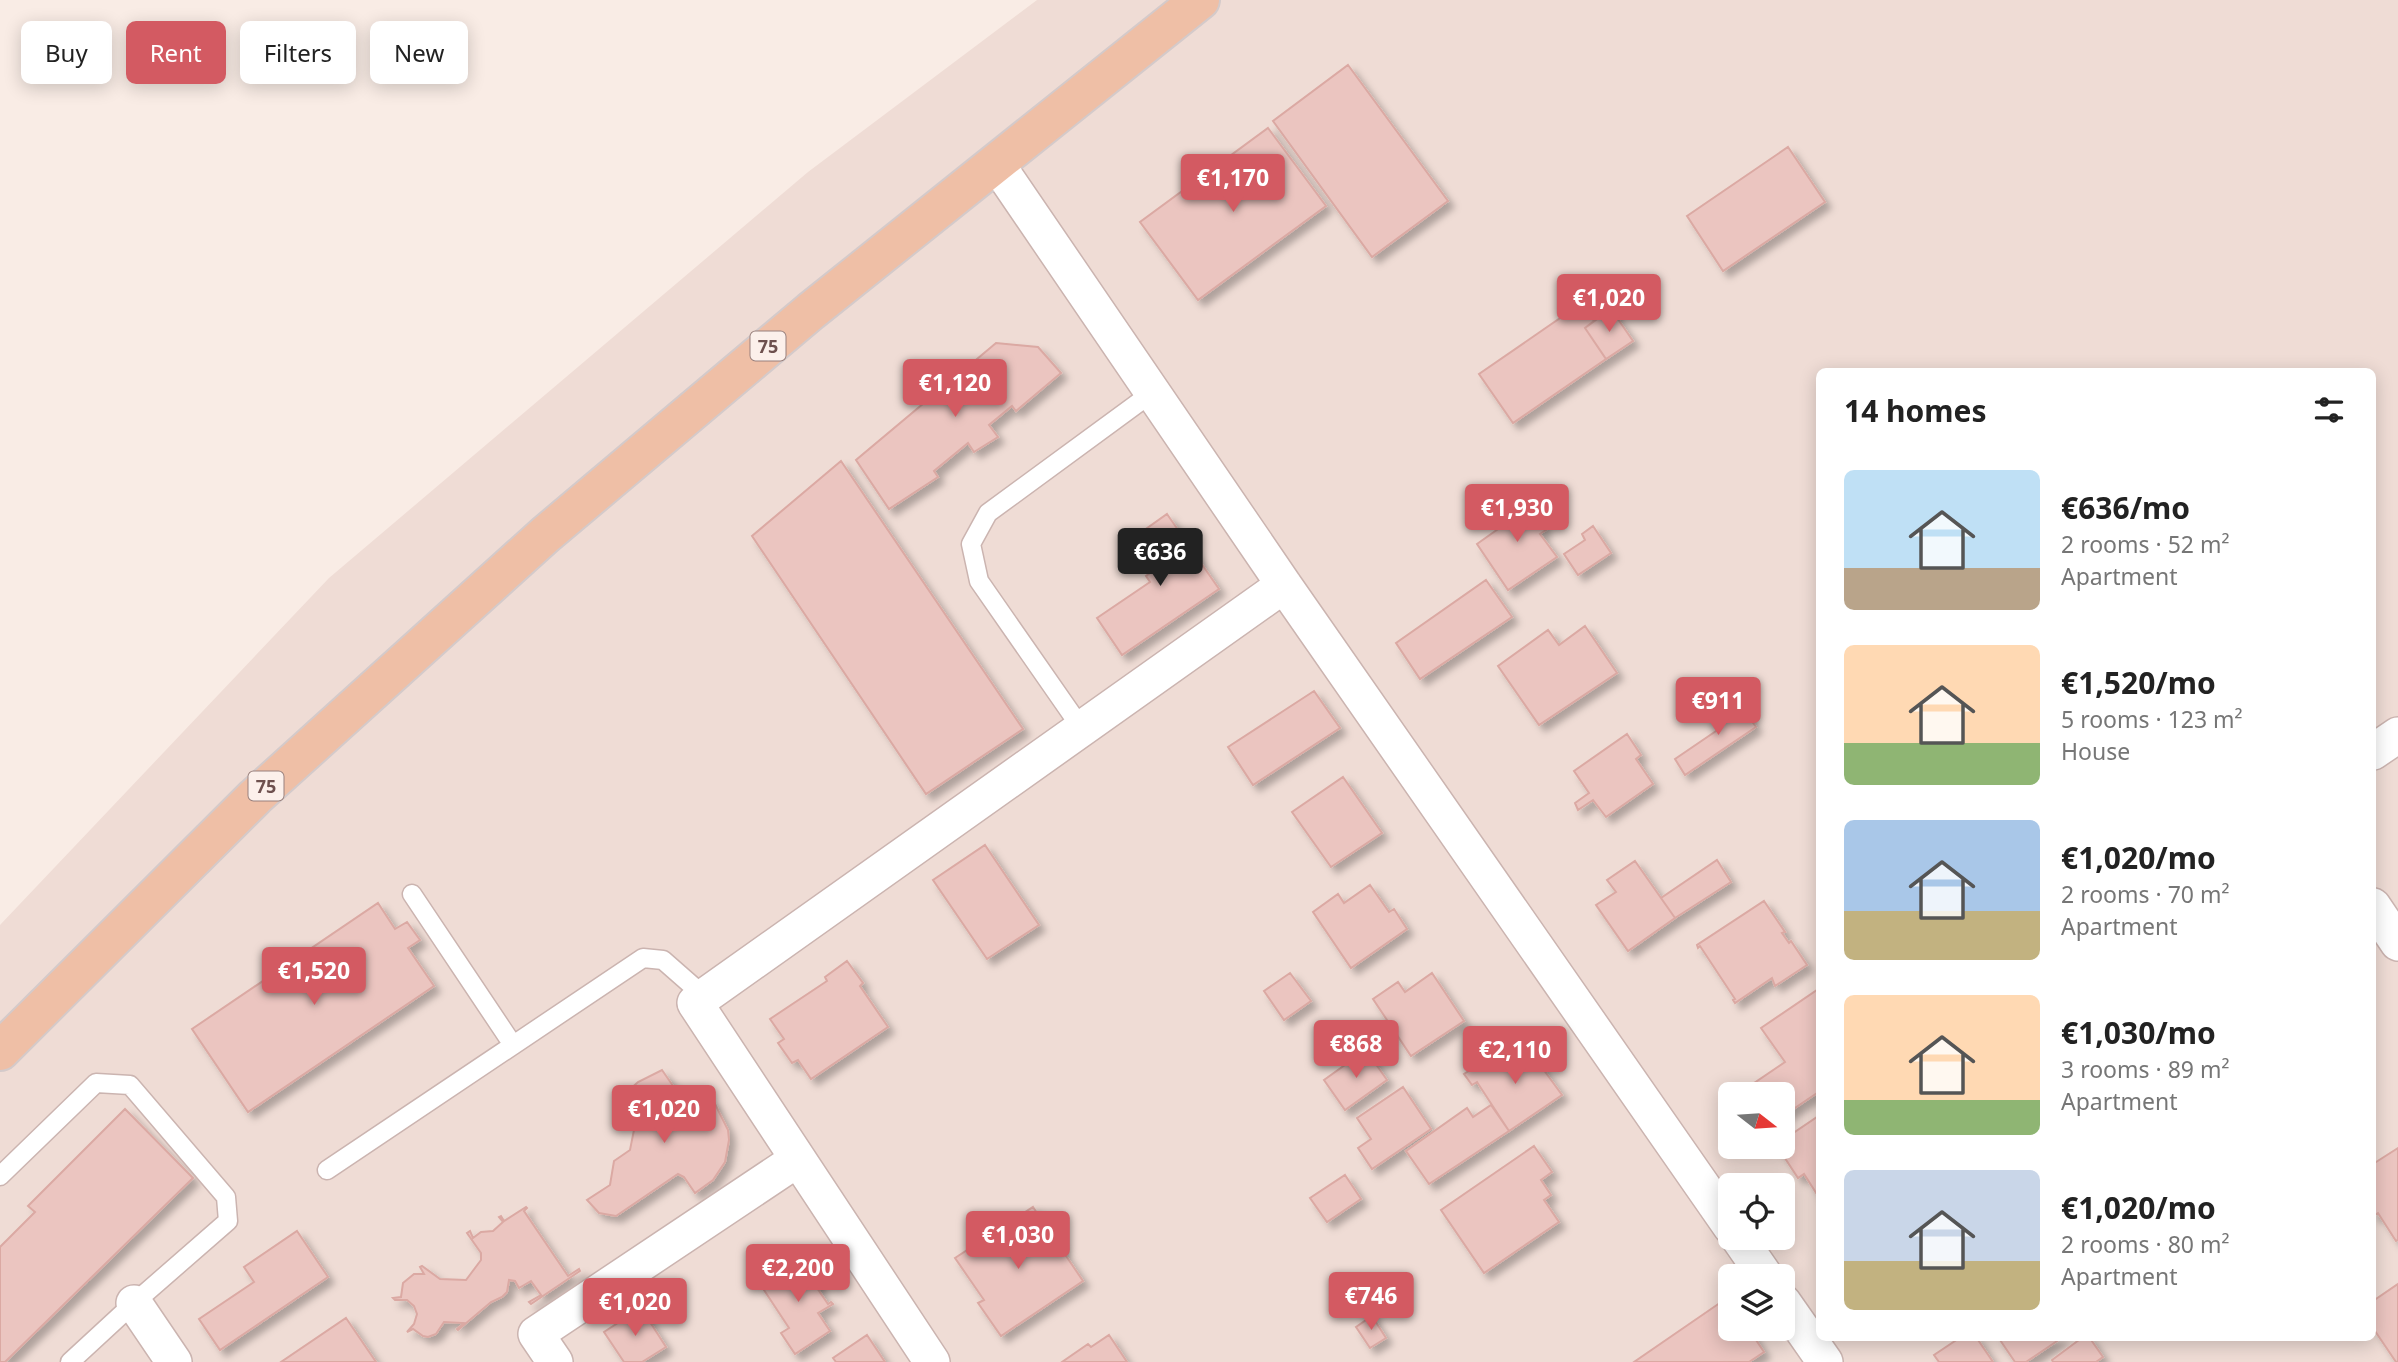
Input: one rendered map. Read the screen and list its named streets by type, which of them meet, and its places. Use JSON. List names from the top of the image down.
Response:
{
  "streets": {
    "main road": ["75"]
  },
  "north": "right",
  "page": {
    "chip": [
      "Buy",
      "Rent",
      "Filters",
      "New"
    ],
    "price": [
      "€1,170",
      "€1,020",
      "€1,120",
      "€1,930",
      "€636",
      "€911",
      "€1,520",
      "€868",
      "€2,110",
      "€1,020",
      "€1,030",
      "€2,200",
      "€746",
      "€1,020"
    ],
    "heading": "14 homes",
    "list": [
      {
        "name": "€636/mo",
        "note": "2 rooms · 52 m² · Apartment"
      },
      {
        "name": "€1,520/mo",
        "note": "5 rooms · 123 m² · House"
      },
      {
        "name": "€1,020/mo",
        "note": "2 rooms · 70 m² · Apartment"
      },
      {
        "name": "€1,030/mo",
        "note": "3 rooms · 89 m² · Apartment"
      },
      {
        "name": "€1,020/mo",
        "note": "2 rooms · 80 m² · Apartment"
      }
    ]
  }
}
